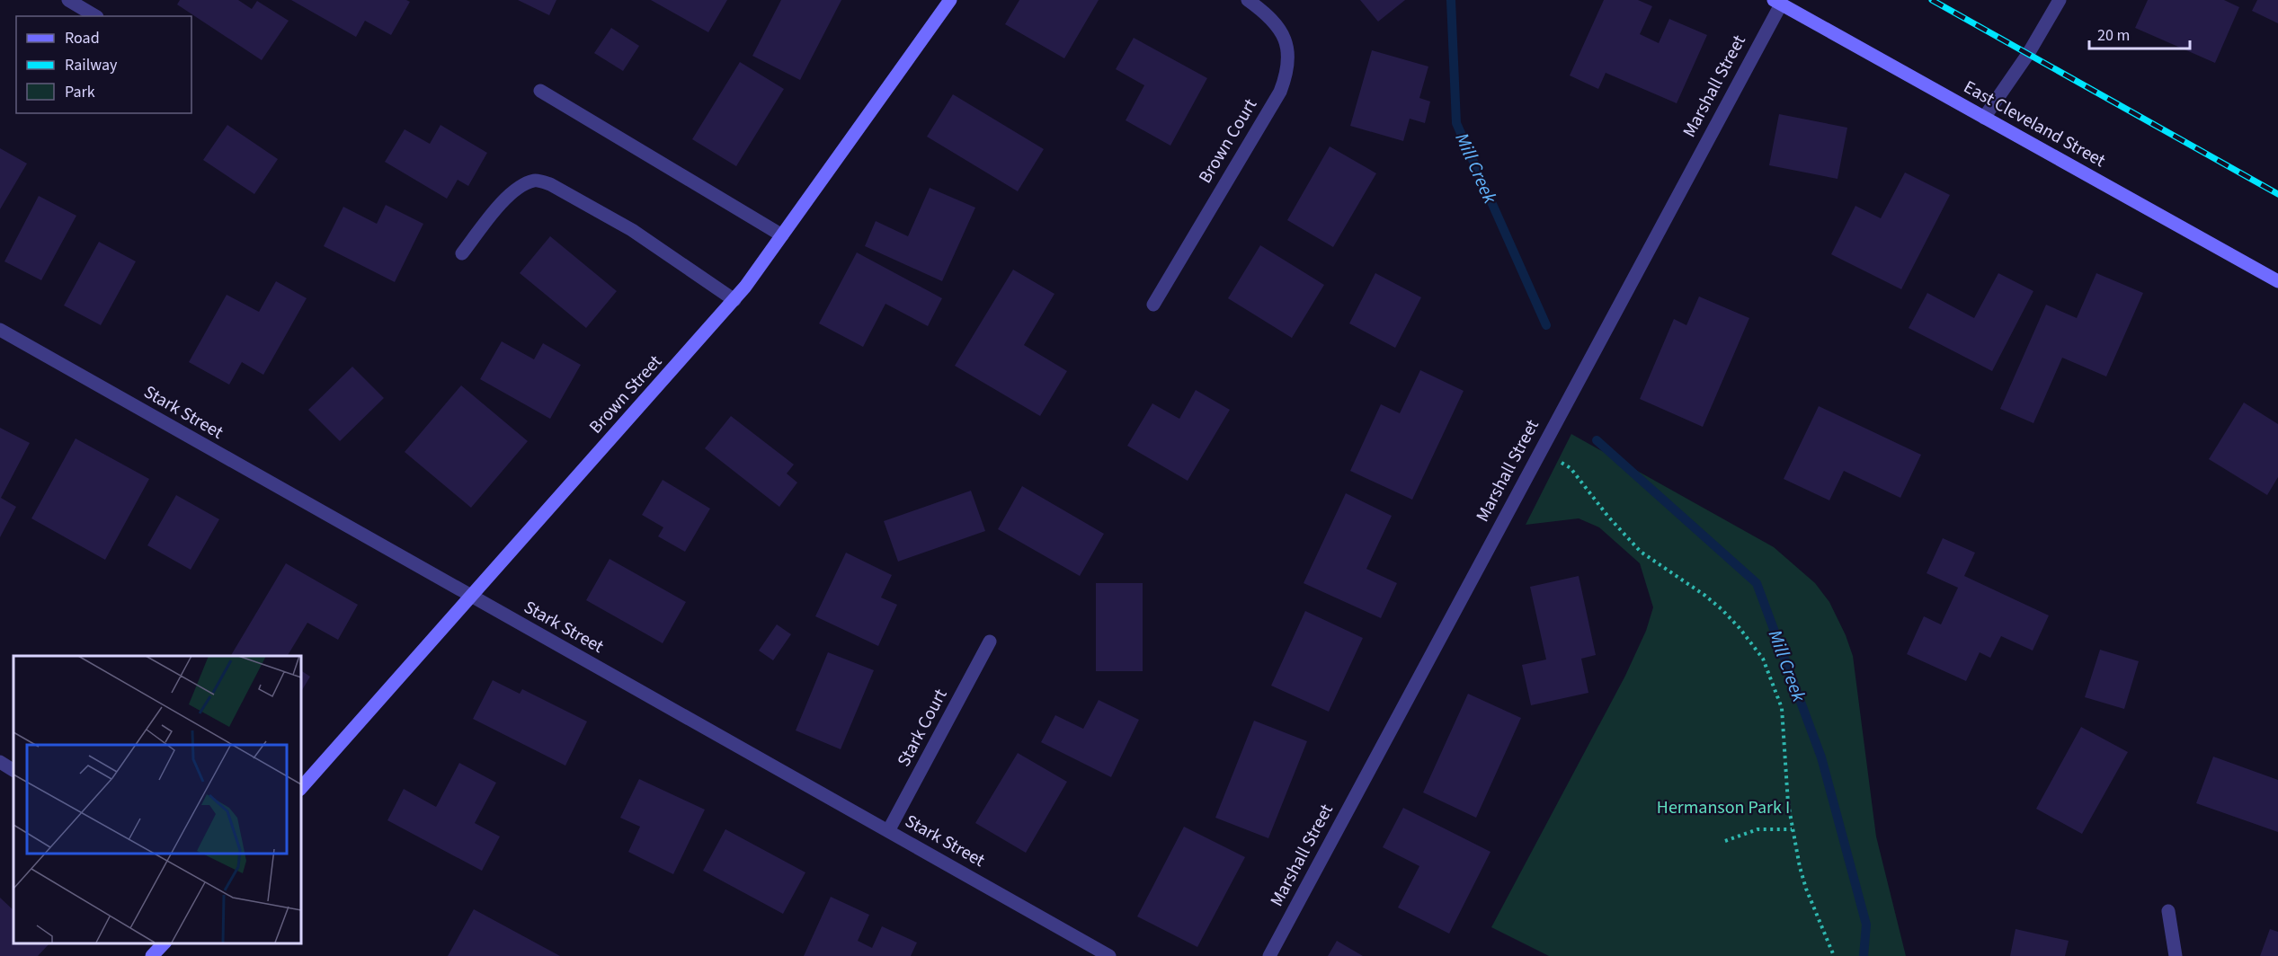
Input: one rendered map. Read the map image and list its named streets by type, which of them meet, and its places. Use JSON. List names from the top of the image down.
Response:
{
  "streets": {
    "street": [
      "Marshall Street",
      "East Cleveland Street",
      "Brown Court",
      "Brown Street",
      "Stark Street",
      "Stark Court"
    ]
  },
  "crossings": [
    ["Marshall Street", "East Cleveland Street"],
    ["Brown Street", "Stark Street"],
    ["Stark Street", "Stark Court"]
  ],
  "water": ["Mill Creek"],
  "parks": ["Hermanson Park I"],
  "legend": ["Road", "Railway", "Park"],
  "scale_bar": "20 m"
}
